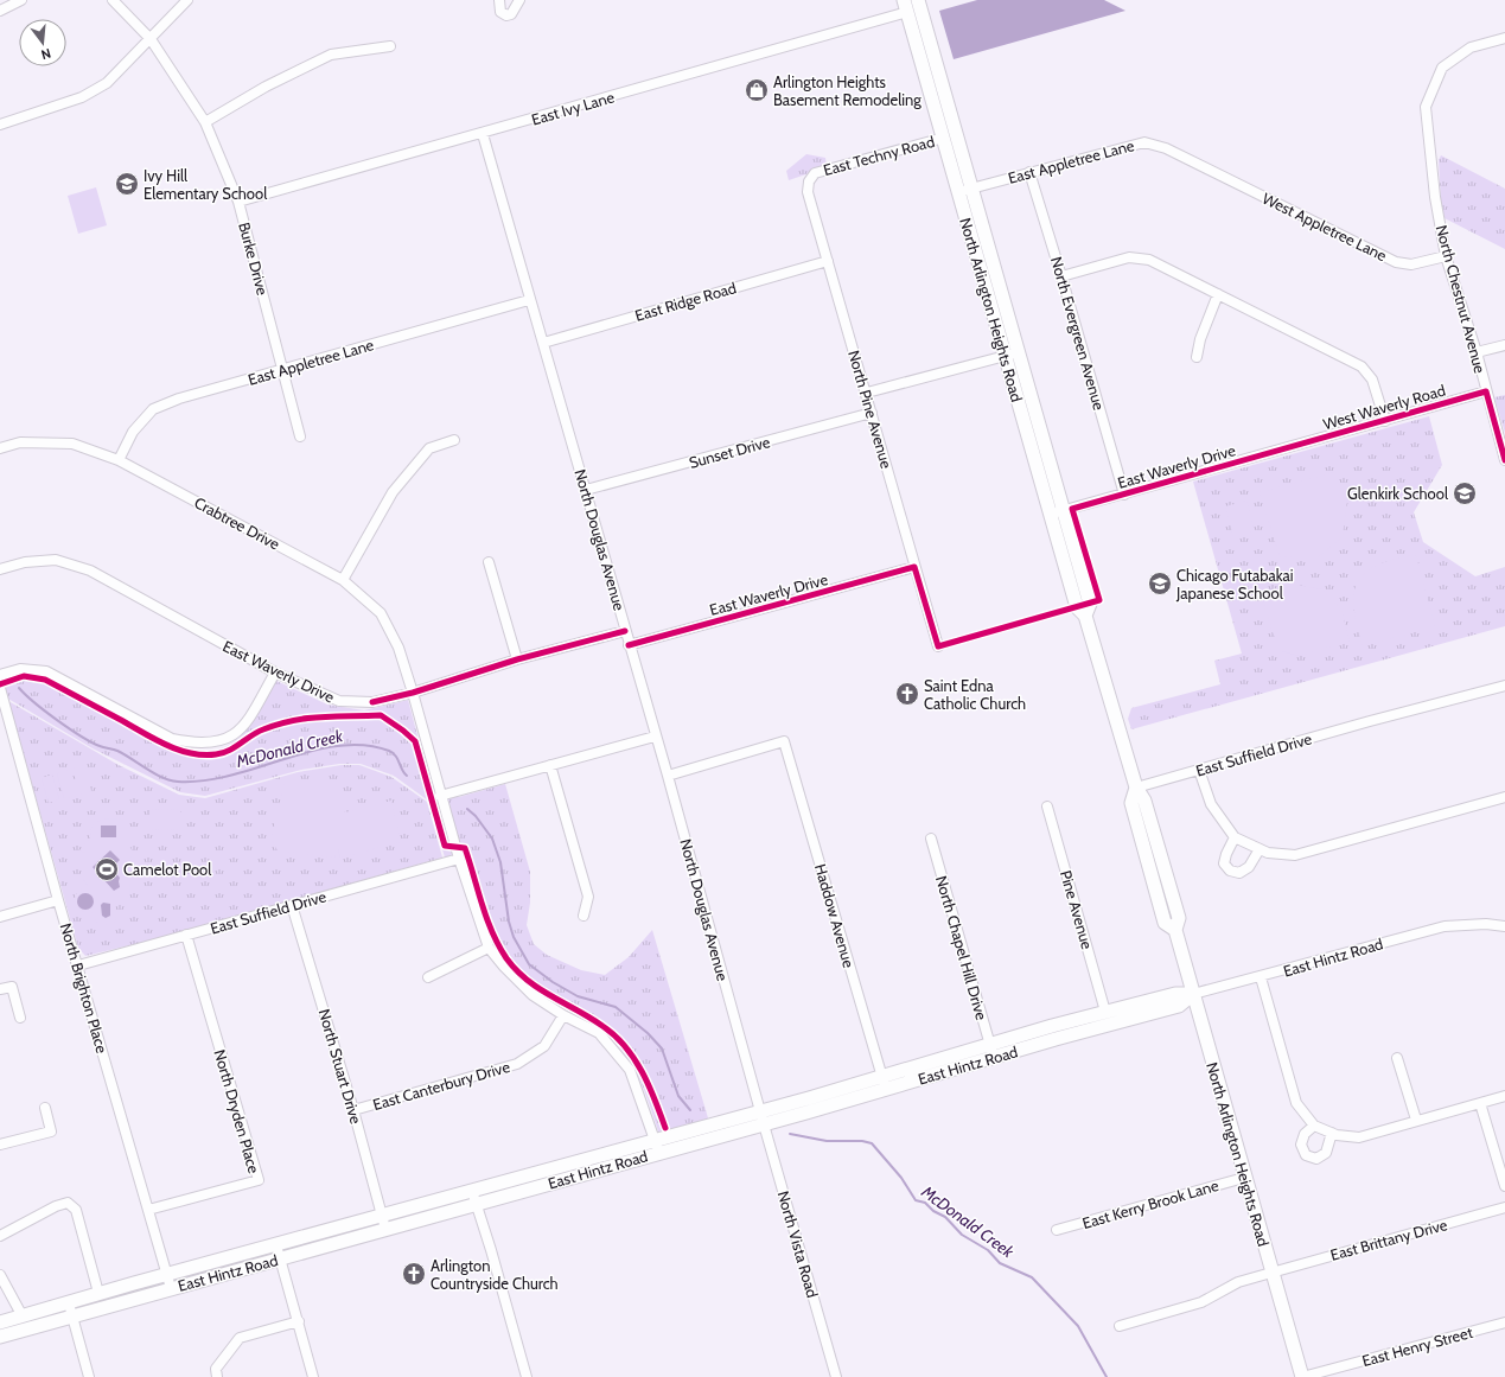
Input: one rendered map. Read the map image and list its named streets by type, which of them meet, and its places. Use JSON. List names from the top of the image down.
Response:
{
  "streets": {
    "main road": ["North Arlington Heights Road", "East Hintz Road"],
    "street": [
      "East Ivy Lane",
      "East Techny Road",
      "East Appletree Lane",
      "West Appletree Lane",
      "Burke Drive",
      "North Chestnut Avenue",
      "East Ridge Road",
      "North Evergreen Avenue",
      "West Waverly Road",
      "North Pine Avenue",
      "Sunset Drive",
      "East Waverly Drive",
      "Crabtree Drive",
      "North Douglas Avenue",
      "East Suffield Drive",
      "Pine Avenue",
      "Haddow Avenue",
      "North Chapel Hill Drive",
      "North Brighton Place",
      "North Stuart Drive",
      "East Canterbury Drive",
      "North Dryden Place",
      "East Kerry Brook Lane",
      "East Brittany Drive",
      "North Vista Road",
      "East Henry Street"
    ]
  },
  "crossings": [
    ["East Ivy Lane", "Burke Drive"],
    ["East Ivy Lane", "North Arlington Heights Road"],
    ["East Ivy Lane", "North Douglas Avenue"],
    ["East Techny Road", "North Arlington Heights Road"],
    ["East Techny Road", "North Pine Avenue"],
    ["East Appletree Lane", "West Appletree Lane"],
    ["East Appletree Lane", "Burke Drive"],
    ["East Appletree Lane", "North Arlington Heights Road"],
    ["East Appletree Lane", "North Evergreen Avenue"],
    ["East Appletree Lane", "Crabtree Drive"],
    ["East Appletree Lane", "North Douglas Avenue"],
    ["West Appletree Lane", "North Chestnut Avenue"],
    ["North Chestnut Avenue", "West Waverly Road"],
    ["East Ridge Road", "North Pine Avenue"],
    ["East Ridge Road", "North Douglas Avenue"],
    ["North Arlington Heights Road", "East Waverly Drive"],
    ["North Arlington Heights Road", "East Suffield Drive"],
    ["North Arlington Heights Road", "East Hintz Road"],
    ["North Arlington Heights Road", "East Kerry Brook Lane"],
    ["North Arlington Heights Road", "East Brittany Drive"],
    ["North Arlington Heights Road", "East Henry Street"],
    ["North Evergreen Avenue", "East Waverly Drive"],
    ["West Waverly Road", "East Waverly Drive"],
    ["North Pine Avenue", "Sunset Drive"],
    ["North Pine Avenue", "East Waverly Drive"],
    ["Sunset Drive", "North Douglas Avenue"],
    ["East Waverly Drive", "Crabtree Drive"],
    ["East Waverly Drive", "North Douglas Avenue"],
    ["Crabtree Drive", "East Suffield Drive"],
    ["Crabtree Drive", "East Hintz Road"],
    ["Crabtree Drive", "East Canterbury Drive"],
    ["North Douglas Avenue", "Haddow Avenue"],
    ["North Douglas Avenue", "East Hintz Road"],
    ["North Douglas Avenue", "North Vista Road"],
    ["East Suffield Drive", "North Brighton Place"],
    ["East Suffield Drive", "North Stuart Drive"],
    ["East Suffield Drive", "North Dryden Place"],
    ["Pine Avenue", "East Hintz Road"],
    ["Haddow Avenue", "East Hintz Road"],
    ["North Chapel Hill Drive", "East Hintz Road"],
    ["East Hintz Road", "North Brighton Place"],
    ["East Hintz Road", "North Stuart Drive"],
    ["East Hintz Road", "North Vista Road"],
    ["North Brighton Place", "North Dryden Place"],
    ["North Stuart Drive", "East Canterbury Drive"]
  ],
  "water": ["McDonald Creek"],
  "places": {
    "shop": ["Arlington Heights Basement Remodeling"],
    "school or university": ["Ivy Hill Elementary School", "Glenkirk School", "Chicago Futabakai Japanese School"],
    "church": ["Saint Edna Catholic Church", "Arlington Countryside Church"],
    "sports": ["Camelot Pool"]
  },
  "north": "bottom"
}
